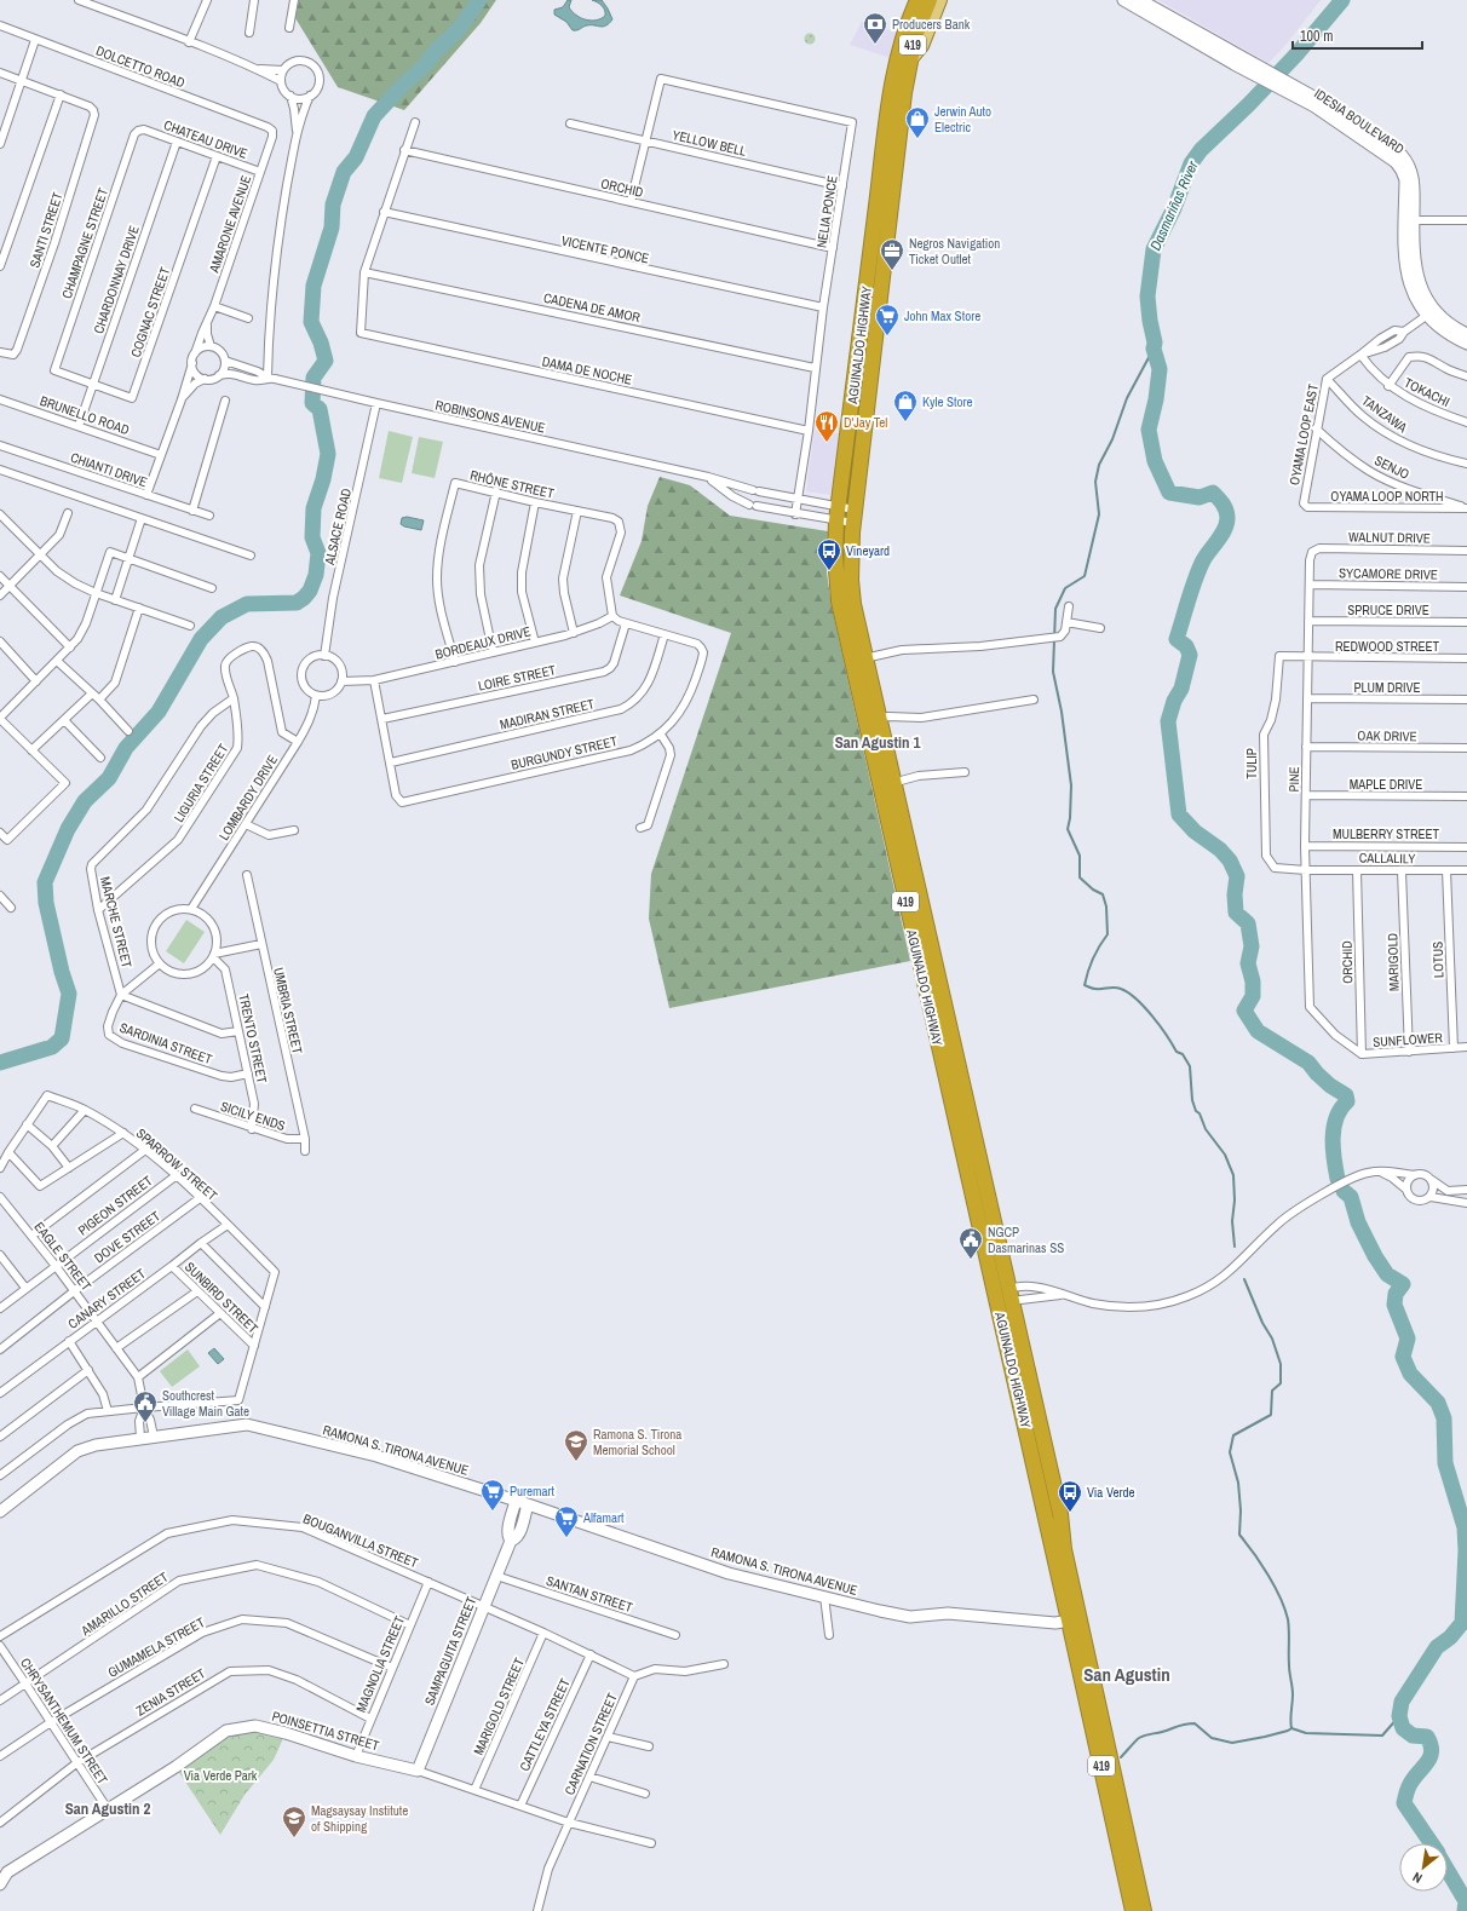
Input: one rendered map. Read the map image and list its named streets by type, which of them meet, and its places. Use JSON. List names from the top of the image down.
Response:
{
  "streets": {
    "highway": ["419", "AGUINALDO HIGHWAY"],
    "street": [
      "DOLCETTO ROAD",
      "IDESIA BOULEVARD",
      "CHATEAU DRIVE",
      "YELLOW BELL",
      "ORCHID",
      "NELIA PONCE",
      "AMARONE AVENUE",
      "SANTI STREET",
      "CHAMPAGNE STREET",
      "VICENTE PONCE",
      "CHARDONNAY DRIVE",
      "CADENA DE AMOR",
      "COGNAC STREET",
      "DAMA DE NOCHE",
      "TOKACHI",
      "TANZAWA",
      "BRUNELLO ROAD",
      "ROBINSONS AVENUE",
      "OYAMA LOOP EAST",
      "SENJO",
      "CHIANTI DRIVE",
      "RHÔNE STREET",
      "OYAMA LOOP NORTH",
      "ALSACE ROAD",
      "WALNUT DRIVE",
      "SYCAMORE DRIVE",
      "SPRUCE DRIVE",
      "BORDEAUX DRIVE",
      "REDWOOD STREET",
      "LOIRE STREET",
      "PLUM DRIVE",
      "MADIRAN STREET",
      "OAK DRIVE",
      "BURGUNDY STREET",
      "TULIP",
      "PINE",
      "LIGURIA STREET",
      "MAPLE DRIVE",
      "LOMBARDY DRIVE",
      "MULBERRY STREET",
      "CALLALILY",
      "MARCHE STREET",
      "LOTUS",
      "MARIGOLD",
      "UMBRIA STREET",
      "TRENTO STREET",
      "SUNFLOWER",
      "SARDINIA STREET",
      "SICILY ENDS",
      "SPARROW STREET",
      "PIGEON STREET",
      "DOVE STREET",
      "EAGLE STREET",
      "SUNBIRD STREET",
      "CANARY STREET",
      "RAMONA S. TIRONA AVENUE",
      "BOUGANVILLA STREET",
      "SANTAN STREET",
      "AMARILLO STREET",
      "GUMAMELA STREET",
      "SAMPAGUITA STREET",
      "MAGNOLIA STREET",
      "ZENIA STREET",
      "MARIGOLD STREET",
      "CHRYSANTHEMUM STREET",
      "CATTLEYA STREET",
      "POINSETTIA STREET",
      "CARNATION STREET"
    ]
  },
  "crossings": [
    ["DOLCETTO ROAD", "AMARONE AVENUE"],
    ["IDESIA BOULEVARD", "OYAMA LOOP EAST"],
    ["CHATEAU DRIVE", "AMARONE AVENUE"],
    ["CHATEAU DRIVE", "CHAMPAGNE STREET"],
    ["CHATEAU DRIVE", "CHARDONNAY DRIVE"],
    ["CHATEAU DRIVE", "COGNAC STREET"],
    ["YELLOW BELL", "NELIA PONCE"],
    ["ORCHID", "NELIA PONCE"],
    ["ORCHID", "CALLALILY"],
    ["ORCHID", "SUNFLOWER"],
    ["NELIA PONCE", "VICENTE PONCE"],
    ["NELIA PONCE", "CADENA DE AMOR"],
    ["NELIA PONCE", "DAMA DE NOCHE"],
    ["NELIA PONCE", "ROBINSONS AVENUE"],
    ["AMARONE AVENUE", "ROBINSONS AVENUE"],
    ["CHAMPAGNE STREET", "COGNAC STREET"],
    ["CHARDONNAY DRIVE", "COGNAC STREET"],
    ["CHARDONNAY DRIVE", "BRUNELLO ROAD"],
    ["CADENA DE AMOR", "DAMA DE NOCHE"],
    ["AGUINALDO HIGHWAY", "ROBINSONS AVENUE"],
    ["AGUINALDO HIGHWAY", "RAMONA S. TIRONA AVENUE"],
    ["TOKACHI", "OYAMA LOOP EAST"],
    ["TANZAWA", "OYAMA LOOP EAST"],
    ["ROBINSONS AVENUE", "ALSACE ROAD"],
    ["OYAMA LOOP EAST", "SENJO"],
    ["OYAMA LOOP EAST", "OYAMA LOOP NORTH"],
    ["SENJO", "OYAMA LOOP NORTH"],
    ["RHÔNE STREET", "BORDEAUX DRIVE"],
    ["RHÔNE STREET", "BURGUNDY STREET"],
    ["ALSACE ROAD", "BORDEAUX DRIVE"],
    ["ALSACE ROAD", "LOMBARDY DRIVE"],
    ["WALNUT DRIVE", "PINE"],
    ["SYCAMORE DRIVE", "PINE"],
    ["SPRUCE DRIVE", "PINE"],
    ["BORDEAUX DRIVE", "BURGUNDY STREET"],
    ["BORDEAUX DRIVE", "LOMBARDY DRIVE"],
    ["REDWOOD STREET", "TULIP"],
    ["REDWOOD STREET", "PINE"],
    ["LOIRE STREET", "BURGUNDY STREET"],
    ["PLUM DRIVE", "PINE"],
    ["MADIRAN STREET", "BURGUNDY STREET"],
    ["OAK DRIVE", "PINE"],
    ["TULIP", "PINE"],
    ["TULIP", "CALLALILY"],
    ["PINE", "MAPLE DRIVE"],
    ["PINE", "MULBERRY STREET"],
    ["PINE", "CALLALILY"],
    ["PINE", "SUNFLOWER"],
    ["LIGURIA STREET", "LOMBARDY DRIVE"],
    ["LIGURIA STREET", "MARCHE STREET"],
    ["LOMBARDY DRIVE", "TRENTO STREET"],
    ["LOMBARDY DRIVE", "SARDINIA STREET"],
    ["CALLALILY", "LOTUS"],
    ["CALLALILY", "MARIGOLD"],
    ["MARCHE STREET", "SARDINIA STREET"],
    ["LOTUS", "SUNFLOWER"],
    ["MARIGOLD", "SUNFLOWER"],
    ["UMBRIA STREET", "SICILY ENDS"],
    ["TRENTO STREET", "SARDINIA STREET"],
    ["TRENTO STREET", "SICILY ENDS"],
    ["SPARROW STREET", "PIGEON STREET"],
    ["SPARROW STREET", "DOVE STREET"],
    ["SPARROW STREET", "CANARY STREET"],
    ["PIGEON STREET", "EAGLE STREET"],
    ["DOVE STREET", "EAGLE STREET"],
    ["EAGLE STREET", "CANARY STREET"],
    ["EAGLE STREET", "RAMONA S. TIRONA AVENUE"],
    ["SUNBIRD STREET", "CANARY STREET"],
    ["RAMONA S. TIRONA AVENUE", "SAMPAGUITA STREET"],
    ["BOUGANVILLA STREET", "SAMPAGUITA STREET"],
    ["BOUGANVILLA STREET", "MAGNOLIA STREET"],
    ["BOUGANVILLA STREET", "MARIGOLD STREET"],
    ["BOUGANVILLA STREET", "CATTLEYA STREET"],
    ["BOUGANVILLA STREET", "CARNATION STREET"],
    ["SANTAN STREET", "SAMPAGUITA STREET"],
    ["AMARILLO STREET", "MAGNOLIA STREET"],
    ["AMARILLO STREET", "CHRYSANTHEMUM STREET"],
    ["GUMAMELA STREET", "MAGNOLIA STREET"],
    ["GUMAMELA STREET", "CHRYSANTHEMUM STREET"],
    ["SAMPAGUITA STREET", "POINSETTIA STREET"],
    ["MAGNOLIA STREET", "ZENIA STREET"],
    ["MAGNOLIA STREET", "POINSETTIA STREET"],
    ["ZENIA STREET", "CHRYSANTHEMUM STREET"],
    ["MARIGOLD STREET", "POINSETTIA STREET"],
    ["CHRYSANTHEMUM STREET", "POINSETTIA STREET"],
    ["CATTLEYA STREET", "POINSETTIA STREET"],
    ["POINSETTIA STREET", "CARNATION STREET"]
  ],
  "districts": ["San Agustin 1", "San Agustin", "San Agustin 2"],
  "water": ["Dasmariñas River"],
  "parks": ["Via Verde Park"],
  "places": {
    "bank": ["Producers Bank"],
    "shop": ["Jerwin Auto Electric", "Kyle Store"],
    "office": ["Negros Navigation Ticket Outlet"],
    "supermarket": ["John Max Store", "Puremart", "Alfamart"],
    "restaurant": ["D'Jay Tel"],
    "bus stop": ["Vineyard", "Via Verde"],
    "public building": ["NGCP Dasmarinas SS", "Southcrest Village Main Gate"],
    "school or university": ["Ramona S. Tirona Memorial School", "Magsaysay Institute of Shipping"]
  },
  "scale_bar": "100 m",
  "north": "bottom left"
}
